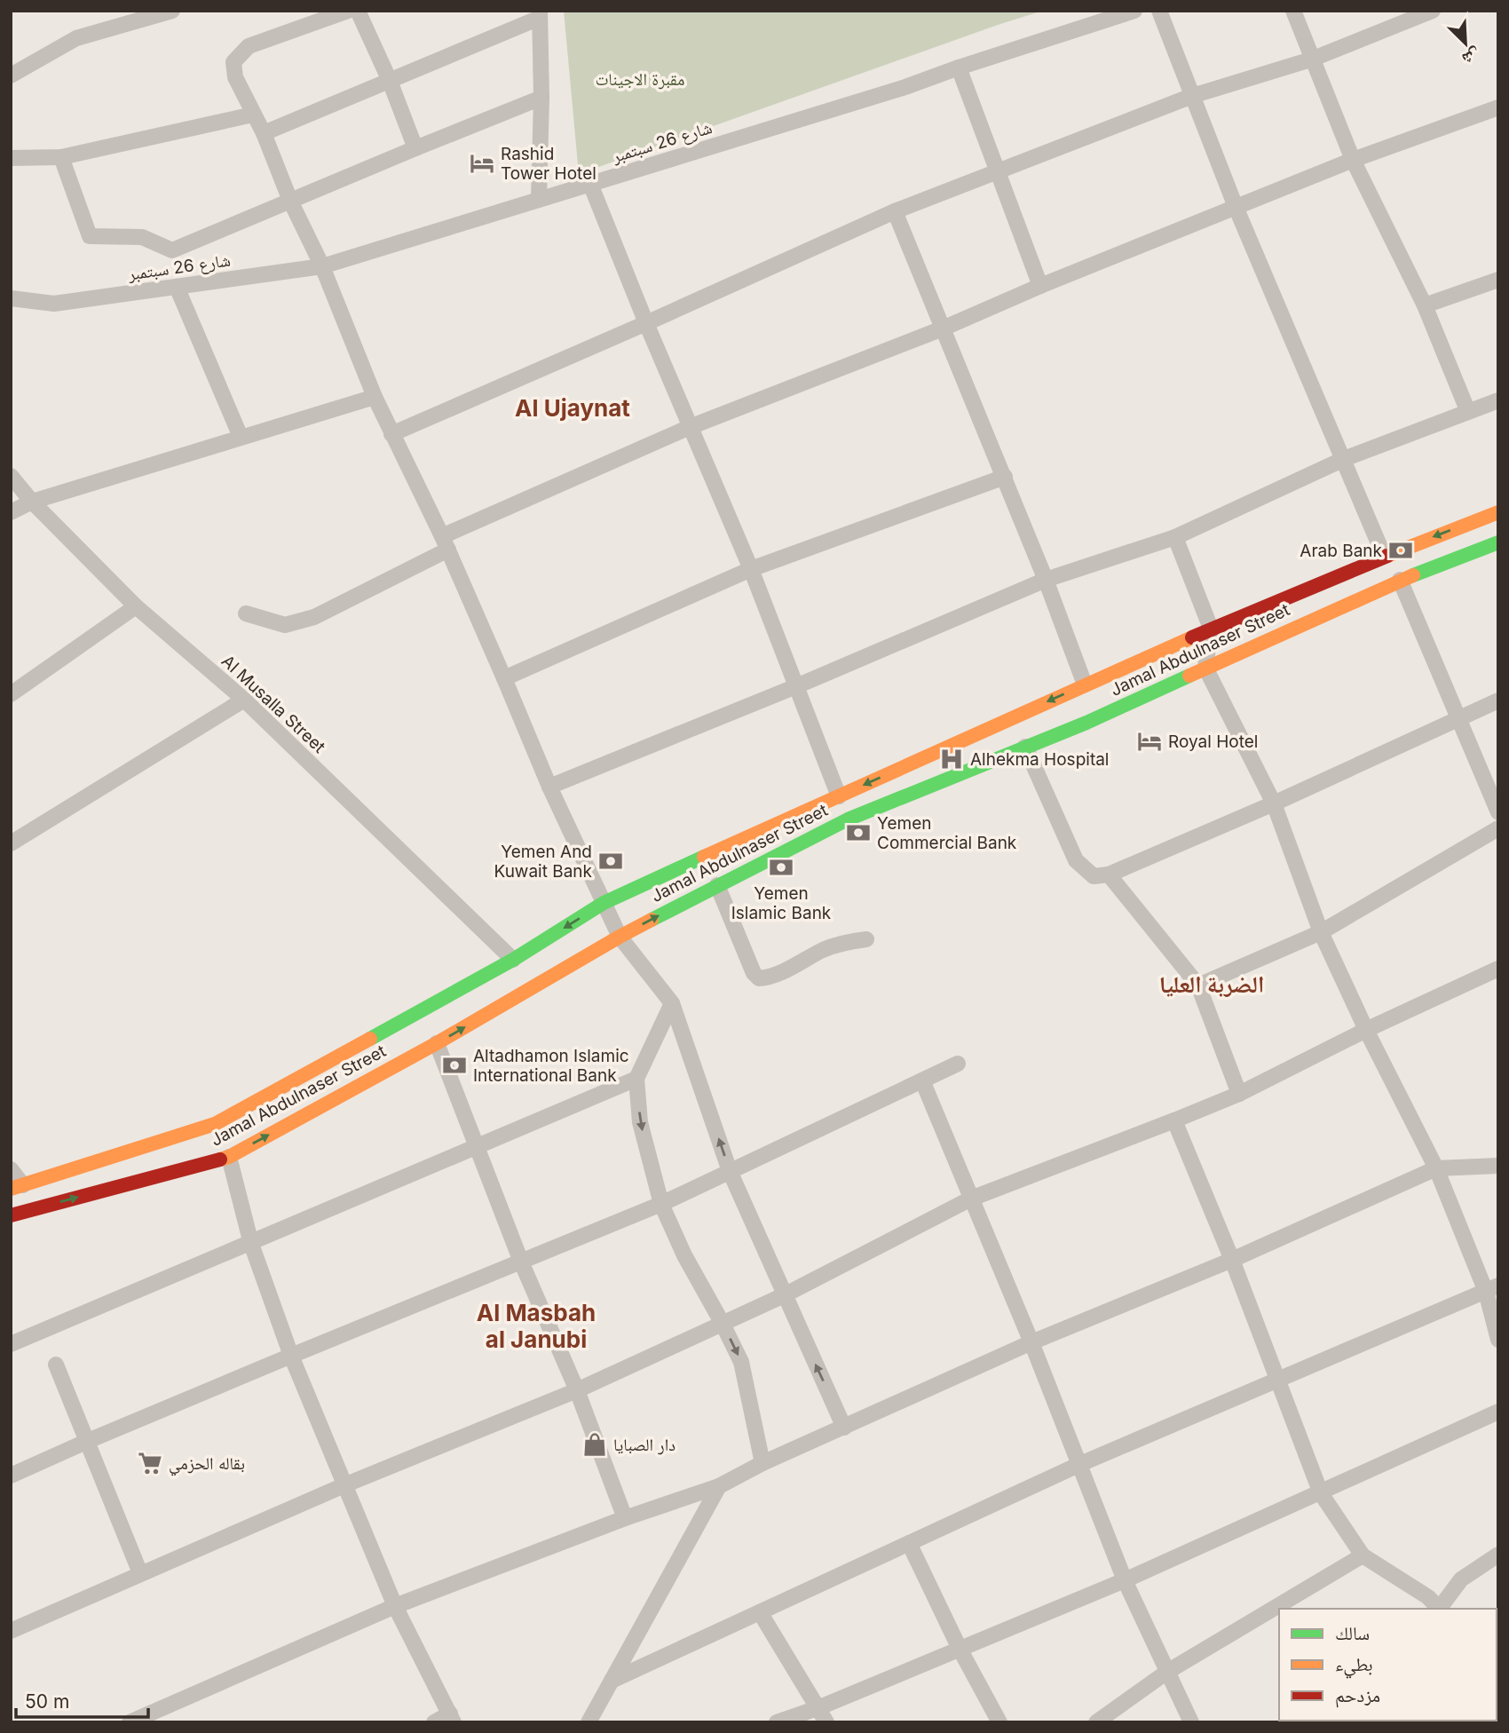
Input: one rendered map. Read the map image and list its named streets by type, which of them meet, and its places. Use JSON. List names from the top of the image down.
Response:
{
  "streets": {
    "main road": ["Jamal Abdulnaser Street"],
    "street": ["شارع 26 سبتمبر", "Al Musalla Street"]
  },
  "crossings": [
    ["Jamal Abdulnaser Street", "Al Musalla Street"]
  ],
  "districts": ["Al Ujaynat", "الضربة العليا", "Al Masbah al Janubi"],
  "parks": ["مقبرة الاجينات"],
  "places": {
    "hotel": ["Rashid Tower Hotel", "Royal Hotel"],
    "bank": [
      "Arab Bank",
      "Yemen Commercial Bank",
      "Yemen And Kuwait Bank",
      "Yemen Islamic Bank",
      "Altadhamon Islamic International Bank"
    ],
    "hospital": ["Alhekma Hospital"],
    "shop": ["دار الصبايا"],
    "supermarket": ["بقاله الحزمي"]
  },
  "legend": ["سالك", "بطيء", "مزدحم"],
  "scale_bar": "50 m",
  "north": "bottom right"
}
